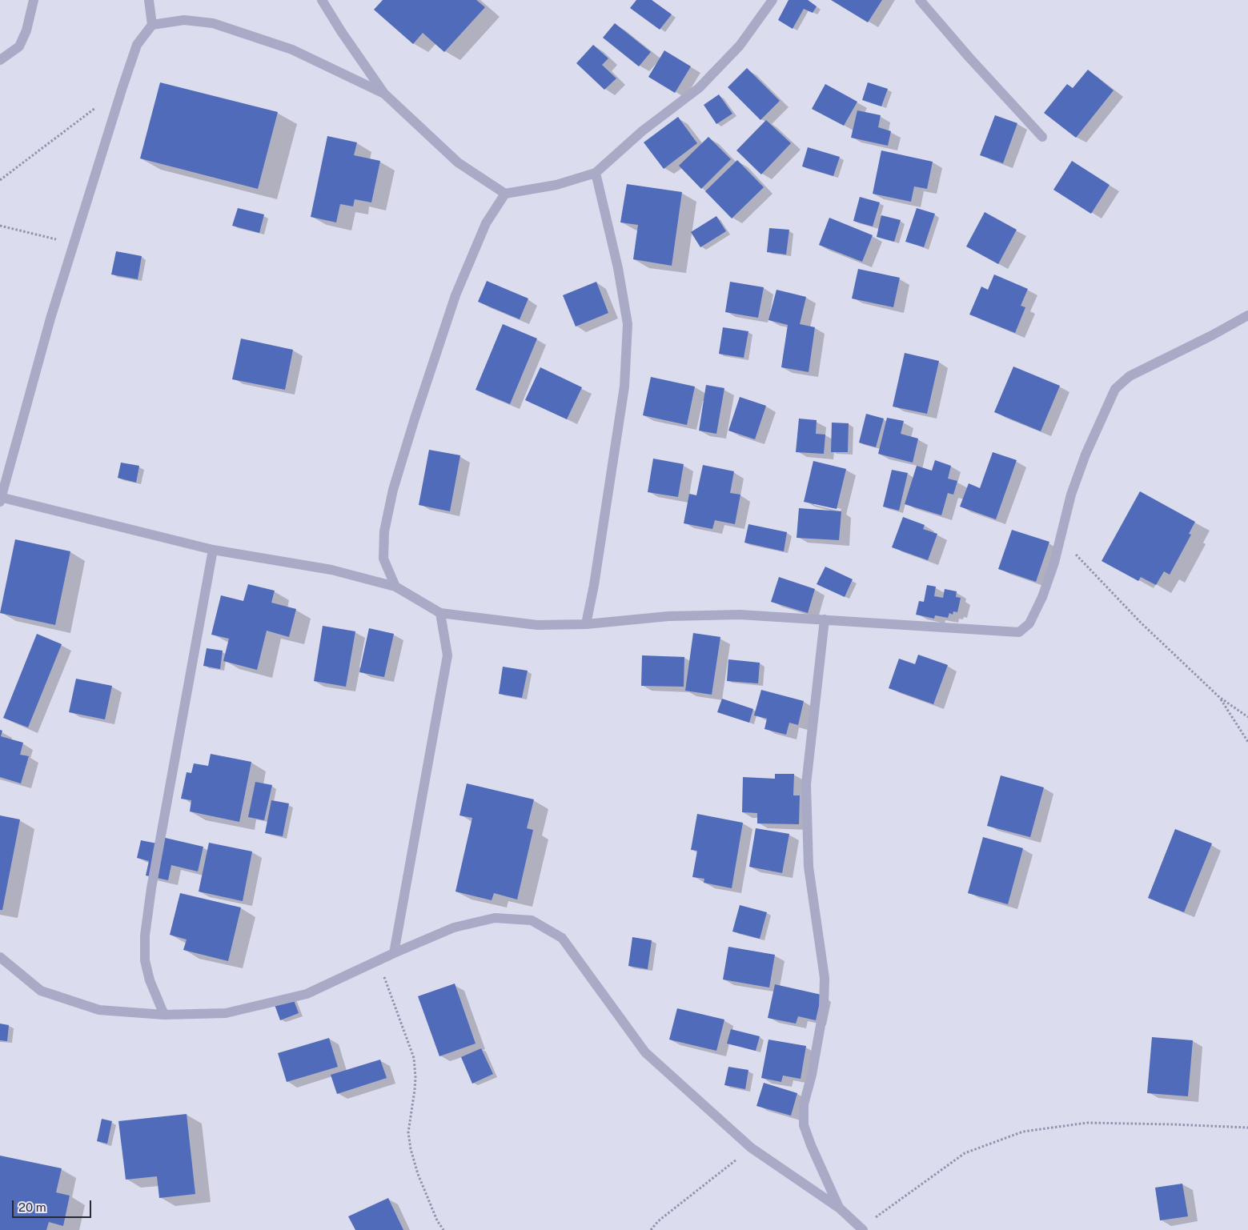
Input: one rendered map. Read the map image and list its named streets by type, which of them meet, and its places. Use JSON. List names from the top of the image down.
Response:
{
  "scale_bar": "20 m"
}
